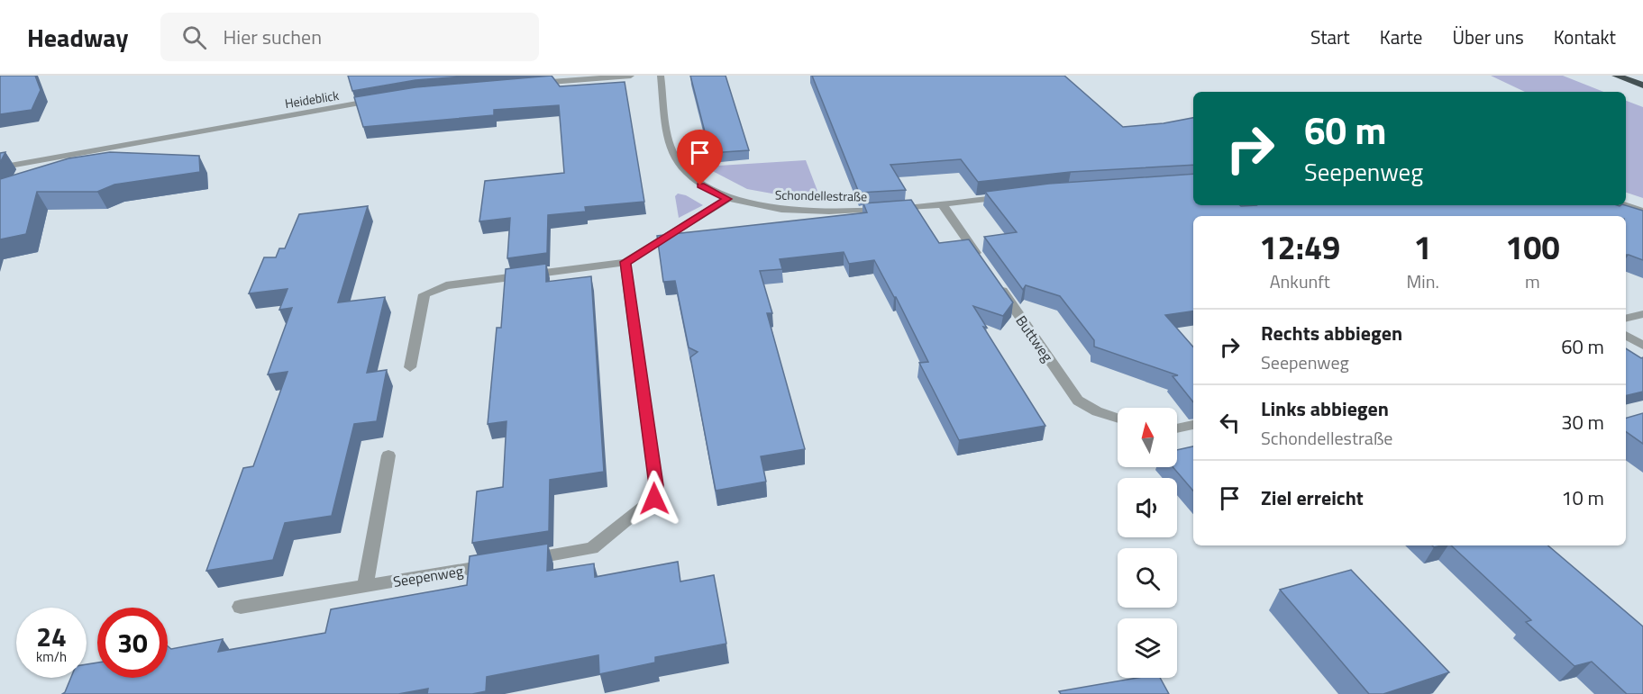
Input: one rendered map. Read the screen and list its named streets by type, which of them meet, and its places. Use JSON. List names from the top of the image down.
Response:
{
  "streets": {
    "street": [
      "Heideblick",
      "Schondellestraße",
      "Buttweg",
      "Seepenweg"
    ]
  },
  "north": "top",
  "page": {
    "header": "Headway",
    "search": "Hier suchen",
    "nav": [
      "Start",
      "Karte",
      "Über uns",
      "Kontakt"
    ],
    "turn": ["60 m", "Seepenweg"],
    "eta": [
      "12:49",
      "Ankunft",
      "1",
      "Min.",
      "100",
      "m"
    ],
    "list": [
      {
        "name": "Rechts abbiegen",
        "note": "Seepenweg",
        "value": "60 m"
      },
      {
        "name": "Links abbiegen",
        "note": "Schondellestraße",
        "value": "30 m"
      },
      {
        "name": "Ziel erreicht",
        "value": "10 m"
      }
    ],
    "speed": "24 km/h",
    "limit": "30"
  }
}
